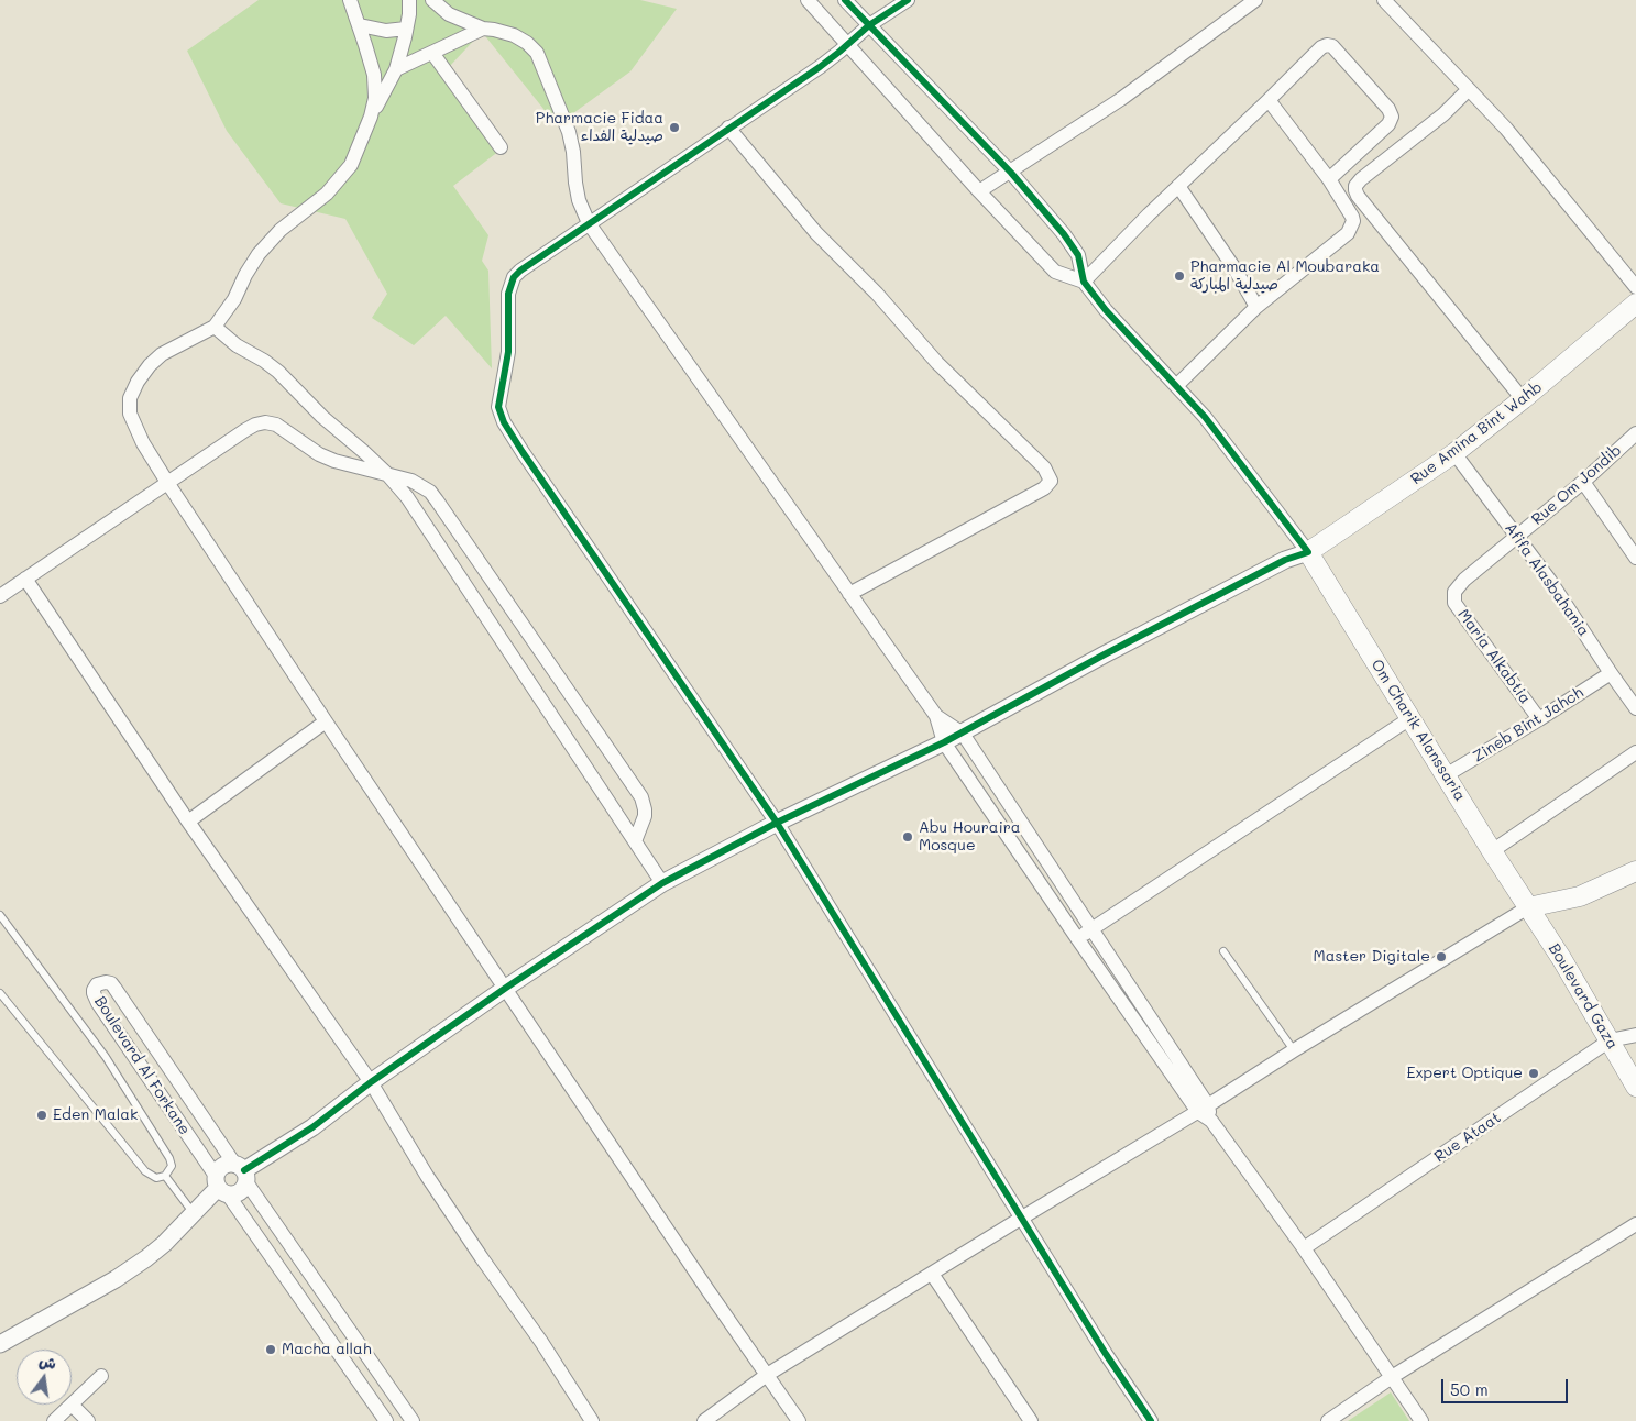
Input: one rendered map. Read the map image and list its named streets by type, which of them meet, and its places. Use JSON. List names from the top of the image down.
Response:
{
  "streets": {
    "main road": ["Rue Amina Bint Wahb", "Om Charik Alanssaria", "Boulevard Gaza"],
    "street": [
      "Rue Om Jondib",
      "Afifa Alasbahania",
      "Maria Alkabtia",
      "Zineb Bint Jahch",
      "Boulevard Al Forkane",
      "Rue Ataat"
    ]
  },
  "crossings": [
    ["Rue Amina Bint Wahb", "Afifa Alasbahania"],
    ["Rue Amina Bint Wahb", "Om Charik Alanssaria"],
    ["Rue Om Jondib", "Afifa Alasbahania"],
    ["Rue Om Jondib", "Maria Alkabtia"],
    ["Afifa Alasbahania", "Zineb Bint Jahch"],
    ["Maria Alkabtia", "Zineb Bint Jahch"],
    ["Zineb Bint Jahch", "Om Charik Alanssaria"],
    ["Om Charik Alanssaria", "Boulevard Gaza"],
    ["Boulevard Gaza", "Rue Ataat"]
  ],
  "places": [
    "Pharmacie Fidaa صيدلية الفداء",
    "Pharmacie Al Moubaraka صيدلية المباركة",
    "Abu Houraira Mosque",
    "Master Digitale",
    "Expert Optique",
    "Eden Malak",
    "Macha allah"
  ],
  "scale_bar": "50 m",
  "north": "top"
}
